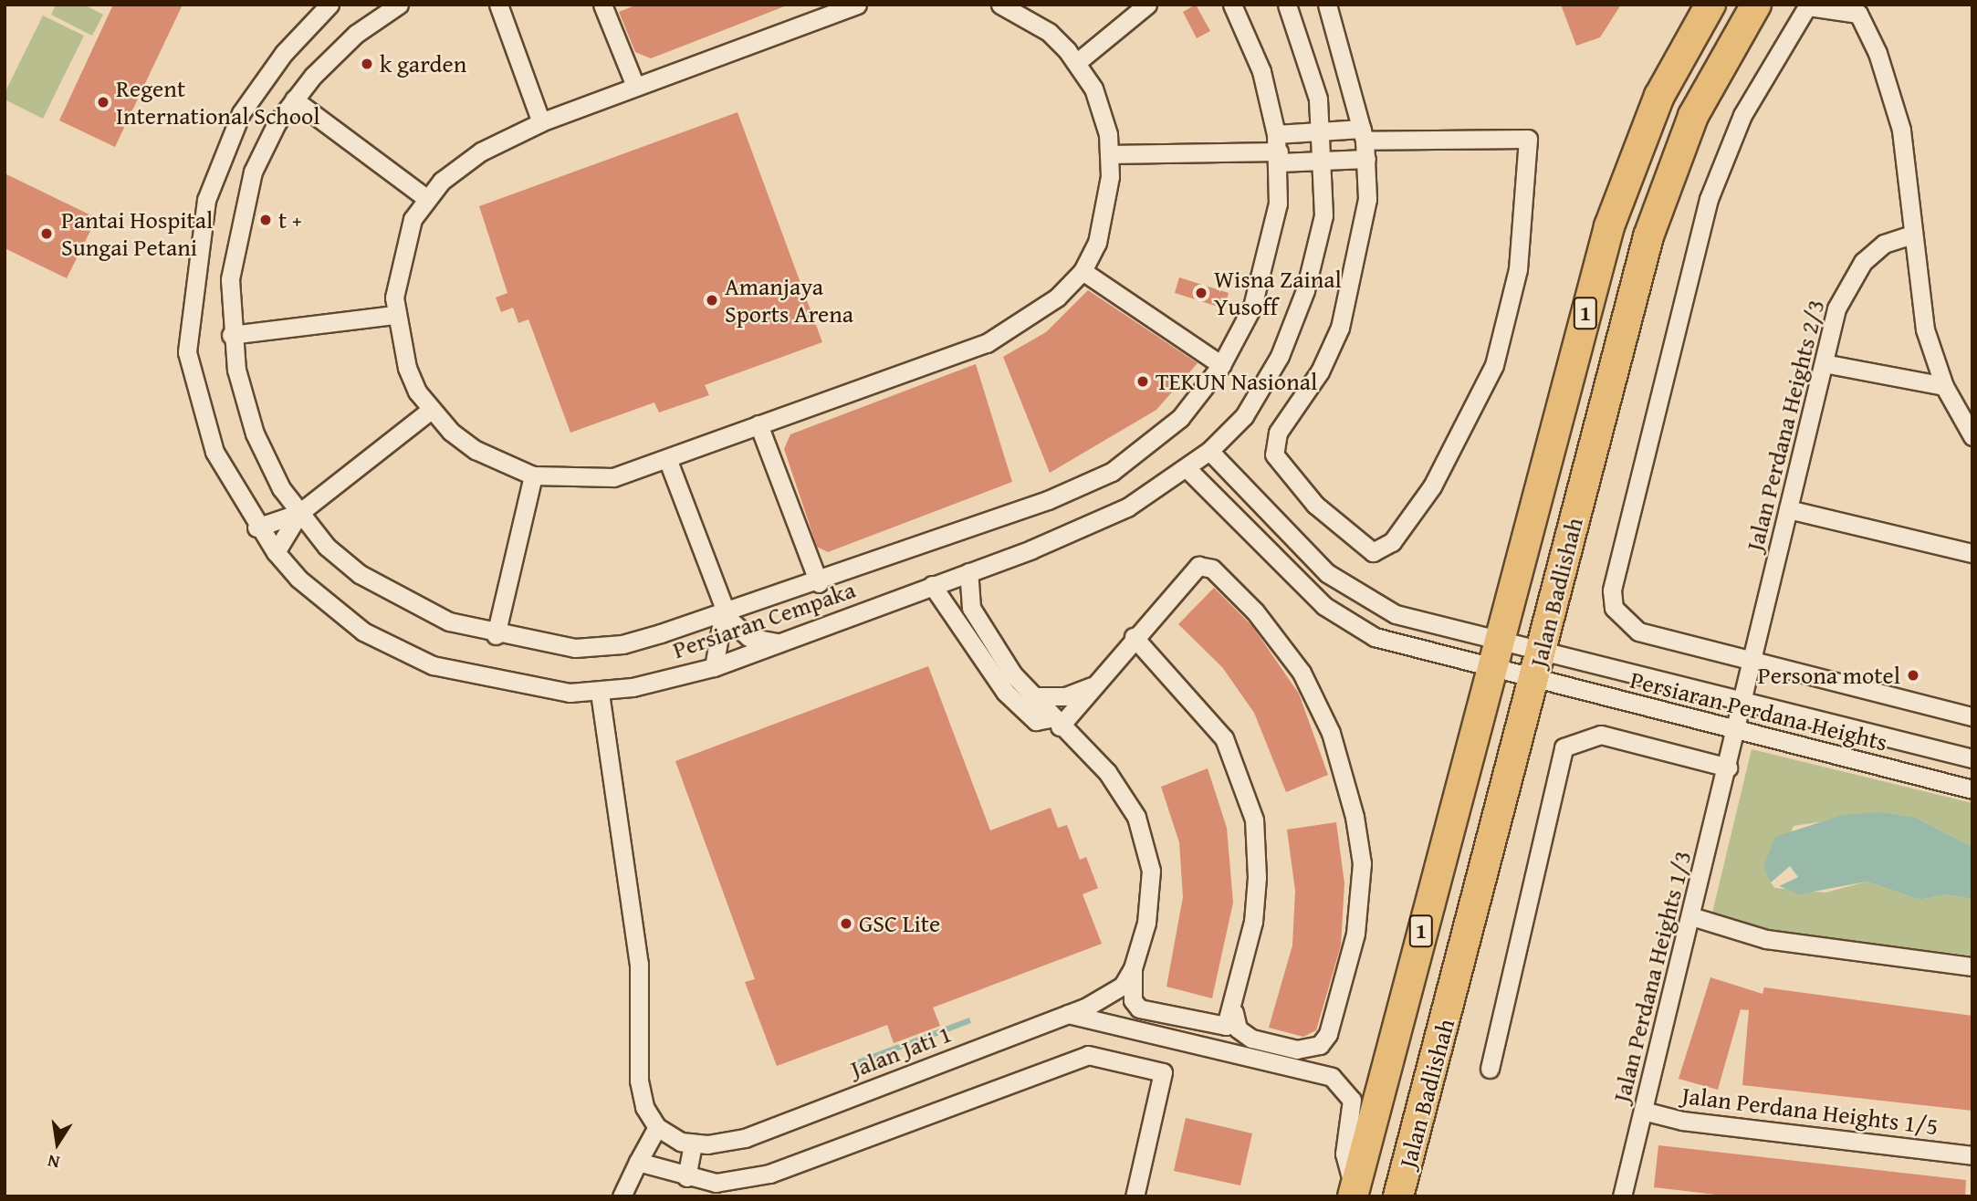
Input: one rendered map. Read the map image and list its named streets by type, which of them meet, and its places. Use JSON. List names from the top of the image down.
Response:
{
  "streets": {
    "main road": ["1", "Jalan Badlishah"],
    "street": [
      "Jalan Perdana Heights 2/3",
      "Persiaran Cempaka",
      "Persiaran Perdana Heights",
      "Jalan Perdana Heights 1/3",
      "Jalan Jati 1",
      "Jalan Perdana Heights 1/5"
    ]
  },
  "crossings": [
    ["Jalan Perdana Heights 2/3", "Persiaran Perdana Heights"],
    ["Jalan Perdana Heights 2/3", "Jalan Perdana Heights 1/3"],
    ["Jalan Badlishah", "Persiaran Perdana Heights"],
    ["Persiaran Cempaka", "Persiaran Perdana Heights"],
    ["Persiaran Cempaka", "Jalan Jati 1"],
    ["Persiaran Perdana Heights", "Jalan Perdana Heights 1/3"],
    ["Jalan Perdana Heights 1/3", "Jalan Perdana Heights 1/5"]
  ],
  "places": [
    "k garden",
    "Regent International School",
    "t +",
    "Pantai Hospital Sungai Petani",
    "Wisna Zainal Yusoff",
    "Amanjaya Sports Arena",
    "TEKUN Nasional",
    "Persona motel",
    "GSC Lite"
  ],
  "north": "bottom"
}
